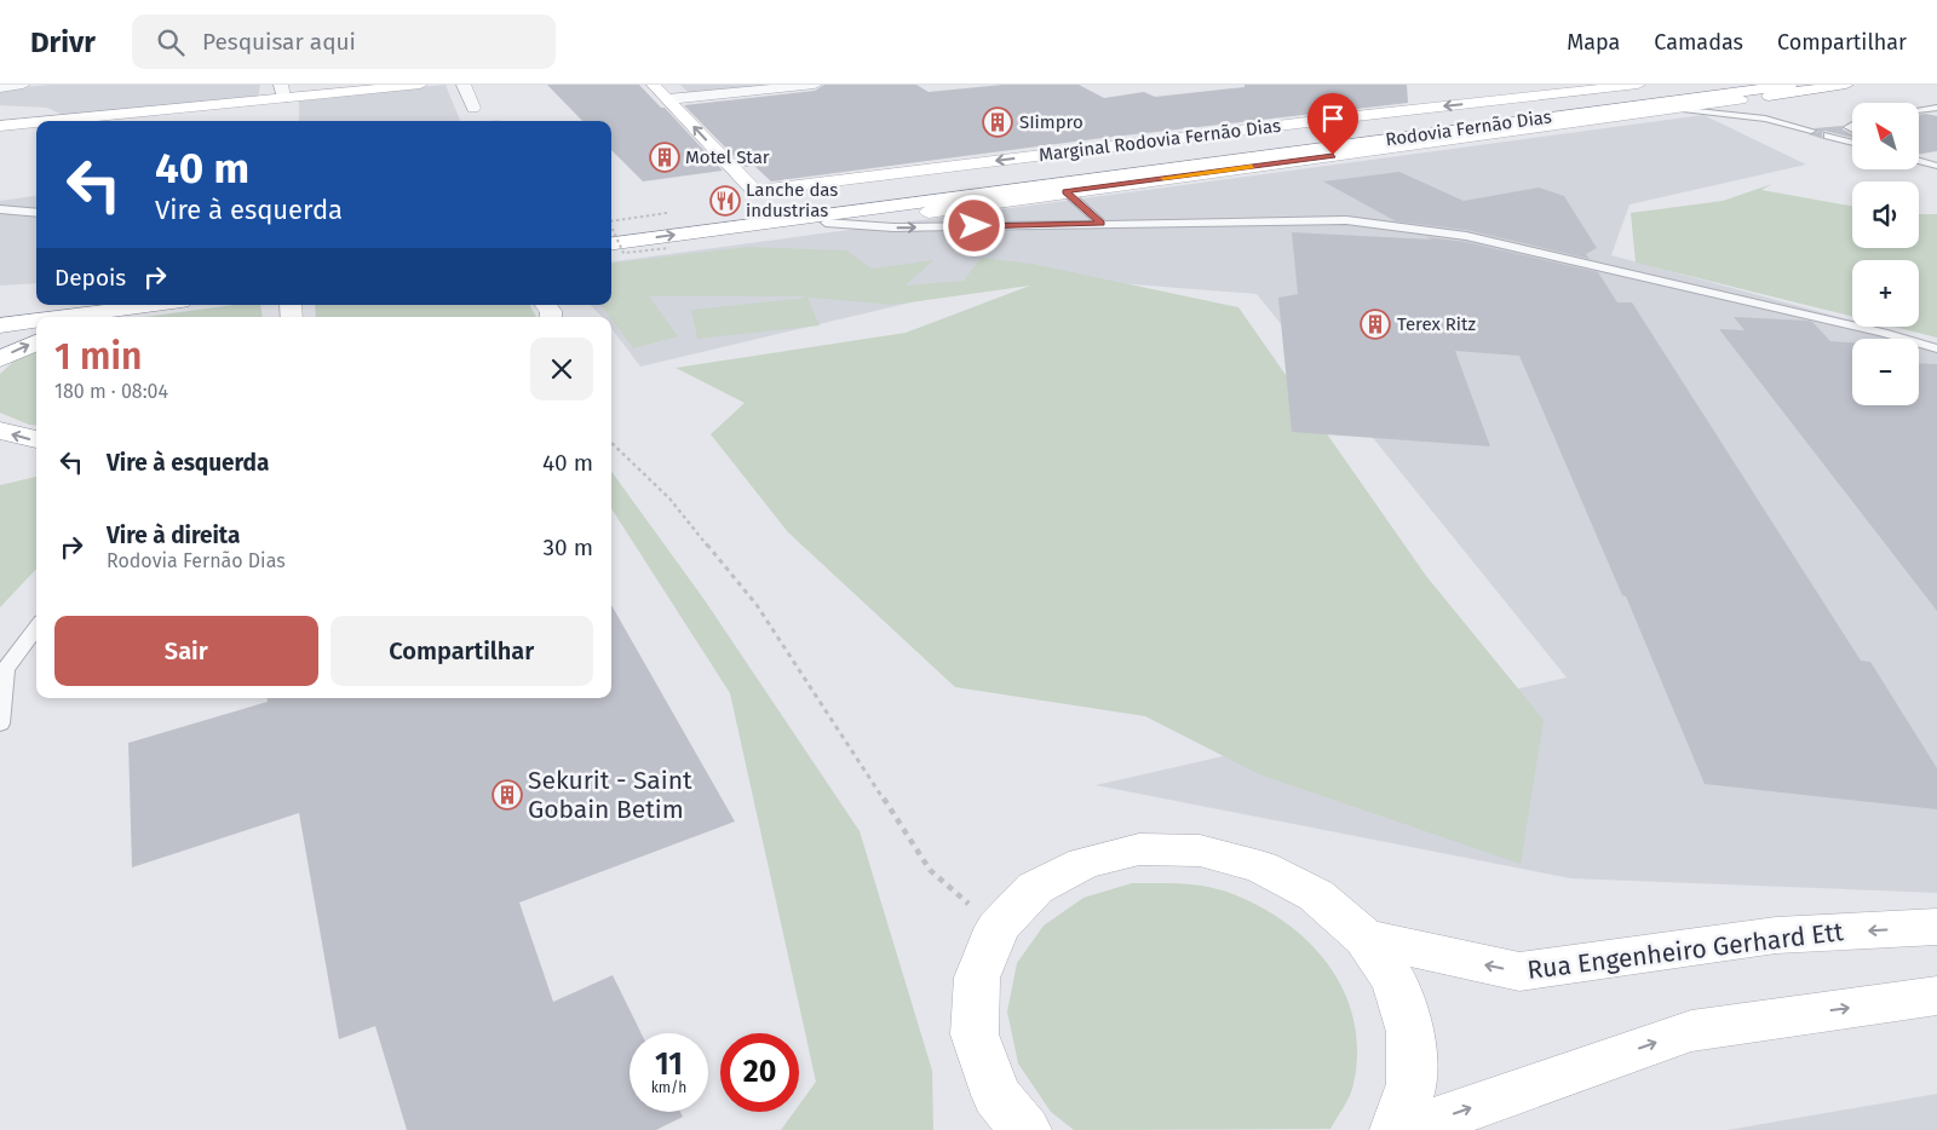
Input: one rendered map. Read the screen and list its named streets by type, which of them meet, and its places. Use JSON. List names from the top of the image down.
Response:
{
  "streets": {
    "main road": ["Rodovia Fernão Dias", "Marginal Rodovia Fernão Dias", "Rua Engenheiro Gerhard Ett"]
  },
  "one_way": ["Marginal Rodovia Fernão Dias"],
  "places": {
    "building": [
      "SIimpro",
      "Motel Star",
      "Terex Ritz",
      "Sekurit - Saint Gobain Betim"
    ],
    "restaurant": ["Lanche das industrias"]
  },
  "north": "top left",
  "page": {
    "header": "Drivr",
    "search": "Pesquisar aqui",
    "nav": ["Mapa", "Camadas", "Compartilhar"],
    "map_buttons": ["+", "−"],
    "turn": ["40 m", "Vire à esquerda"],
    "then": "Depois",
    "heading": ["1 min", "180 m · 08:04"],
    "list": [
      {
        "name": "Vire à esquerda",
        "value": "40 m"
      },
      {
        "name": "Vire à direita",
        "note": "Rodovia Fernão Dias",
        "value": "30 m"
      }
    ],
    "buttons": ["Sair", "Compartilhar"],
    "speed": "11 km/h",
    "limit": "20"
  }
}
